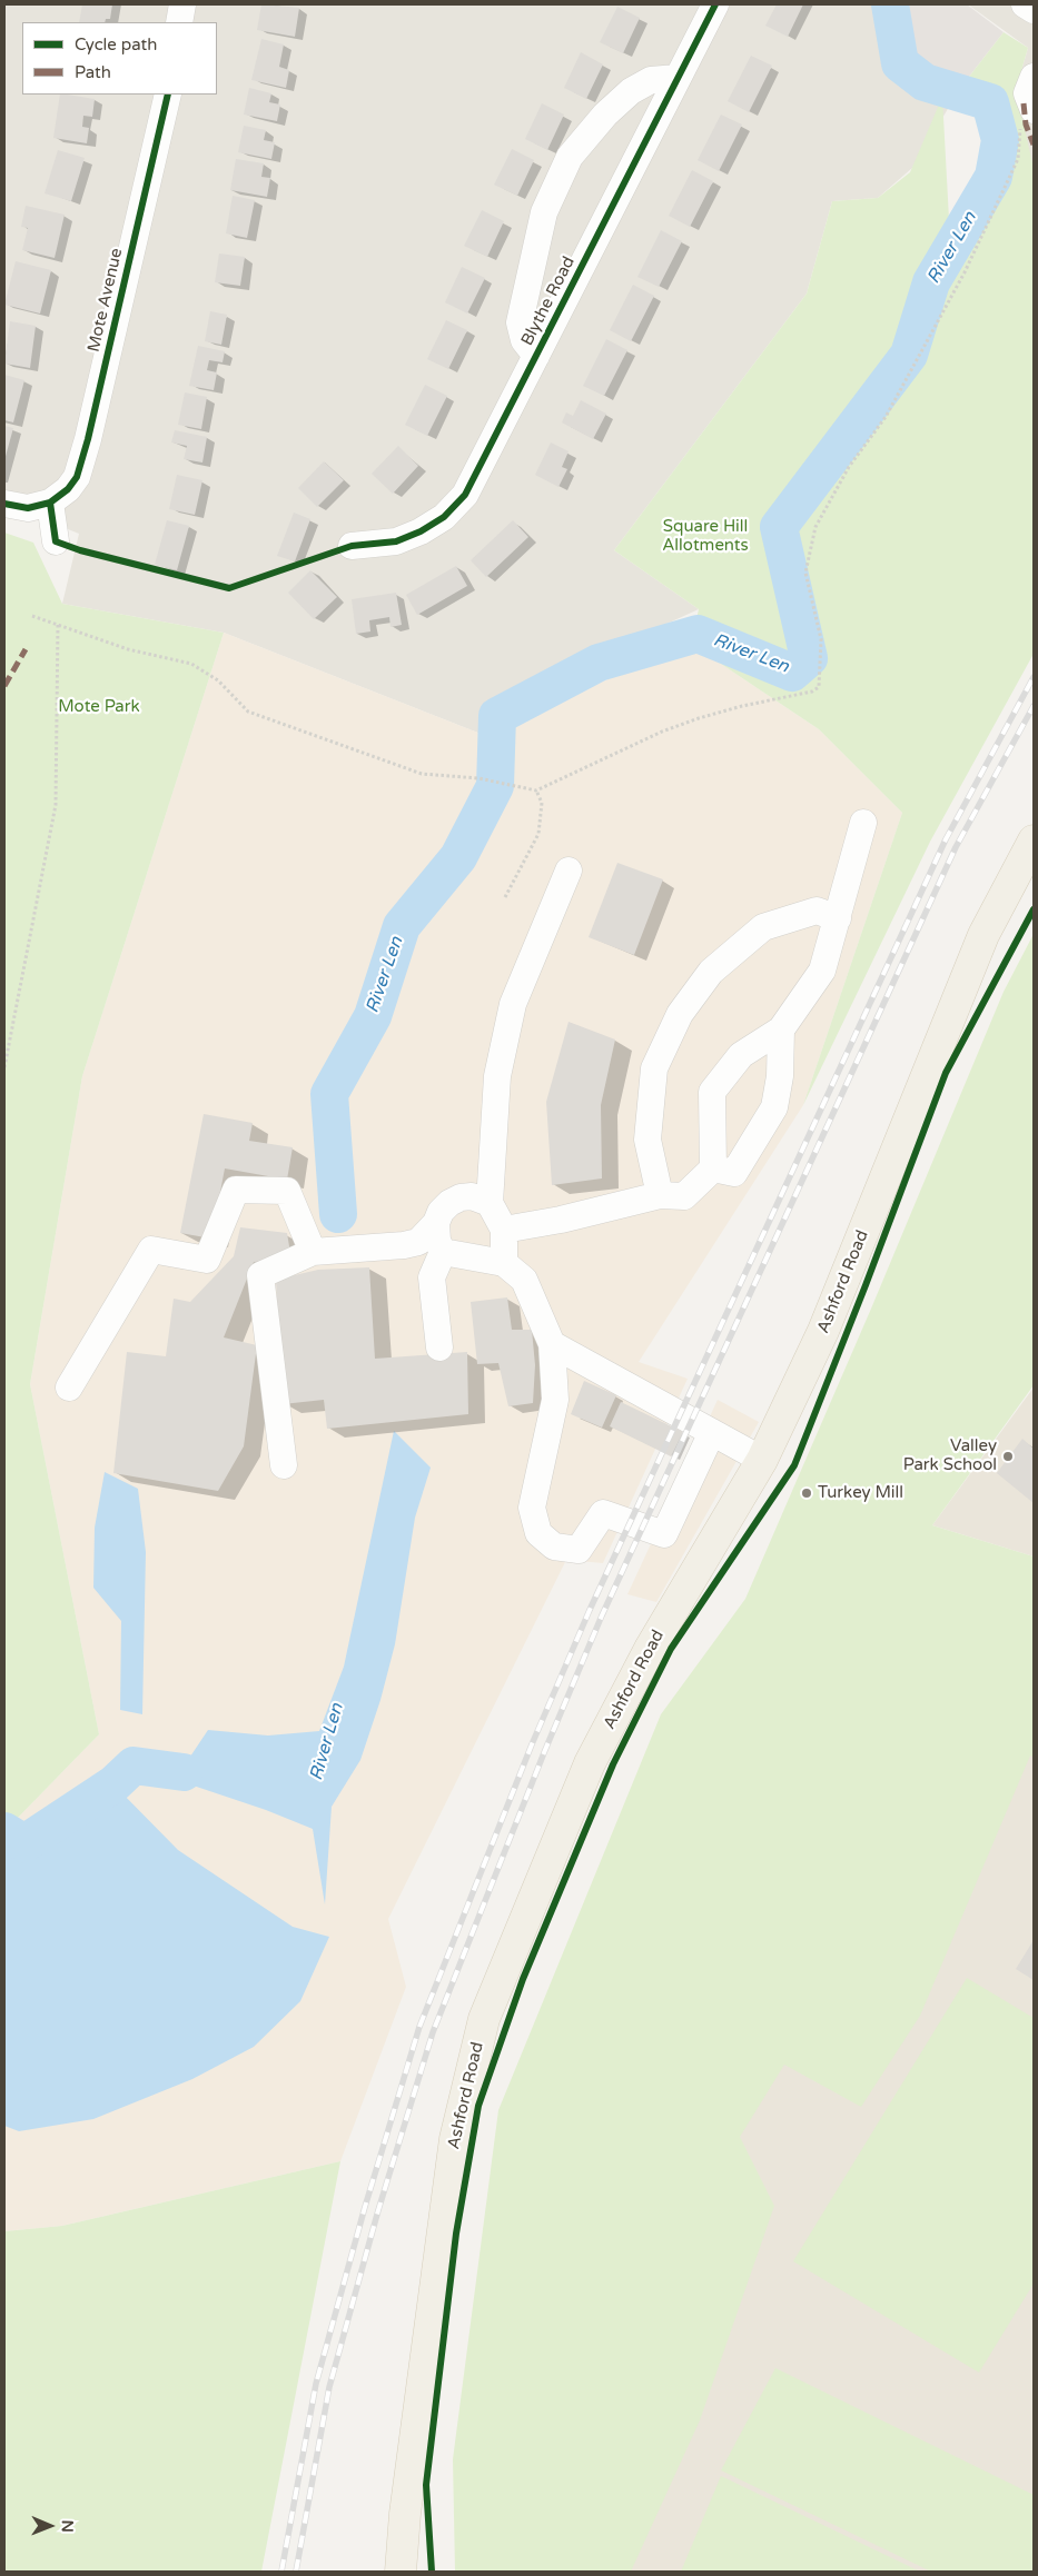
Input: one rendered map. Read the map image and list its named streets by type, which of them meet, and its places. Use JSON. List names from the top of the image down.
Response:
{
  "streets": {
    "main road": ["Ashford Road"],
    "street": ["Mote Avenue", "Blythe Road"]
  },
  "water": ["River Len"],
  "parks": ["Square Hill Allotments", "Mote Park"],
  "places": ["Valley Park School", "Turkey Mill"],
  "legend": ["Cycle path", "Path"],
  "north": "right"
}
